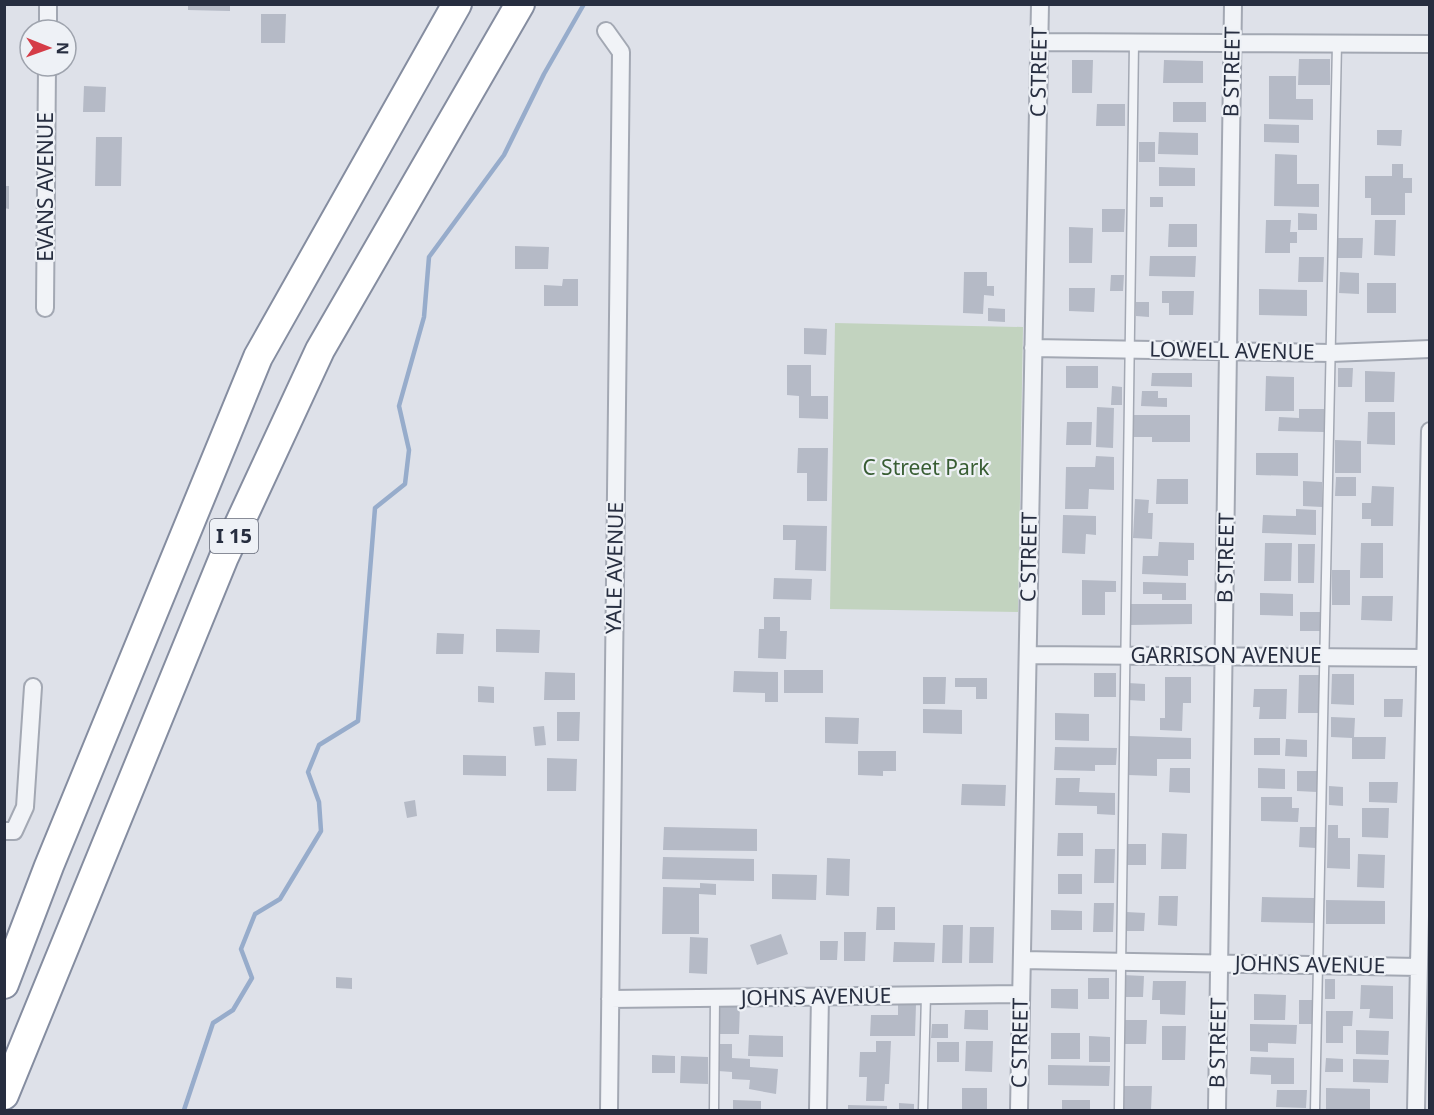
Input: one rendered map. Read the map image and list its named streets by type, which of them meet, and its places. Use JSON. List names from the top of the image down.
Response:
{
  "streets": {
    "highway": ["I 15"],
    "street": [
      "C STREET",
      "B STREET",
      "EVANS AVENUE",
      "LOWELL AVENUE",
      "YALE AVENUE",
      "GARRISON AVENUE",
      "JOHNS AVENUE"
    ]
  },
  "crossings": [
    ["C STREET", "LOWELL AVENUE"],
    ["C STREET", "GARRISON AVENUE"],
    ["C STREET", "JOHNS AVENUE"],
    ["B STREET", "LOWELL AVENUE"],
    ["B STREET", "GARRISON AVENUE"],
    ["B STREET", "JOHNS AVENUE"],
    ["YALE AVENUE", "JOHNS AVENUE"]
  ],
  "parks": ["C Street Park"],
  "north": "right"
}
